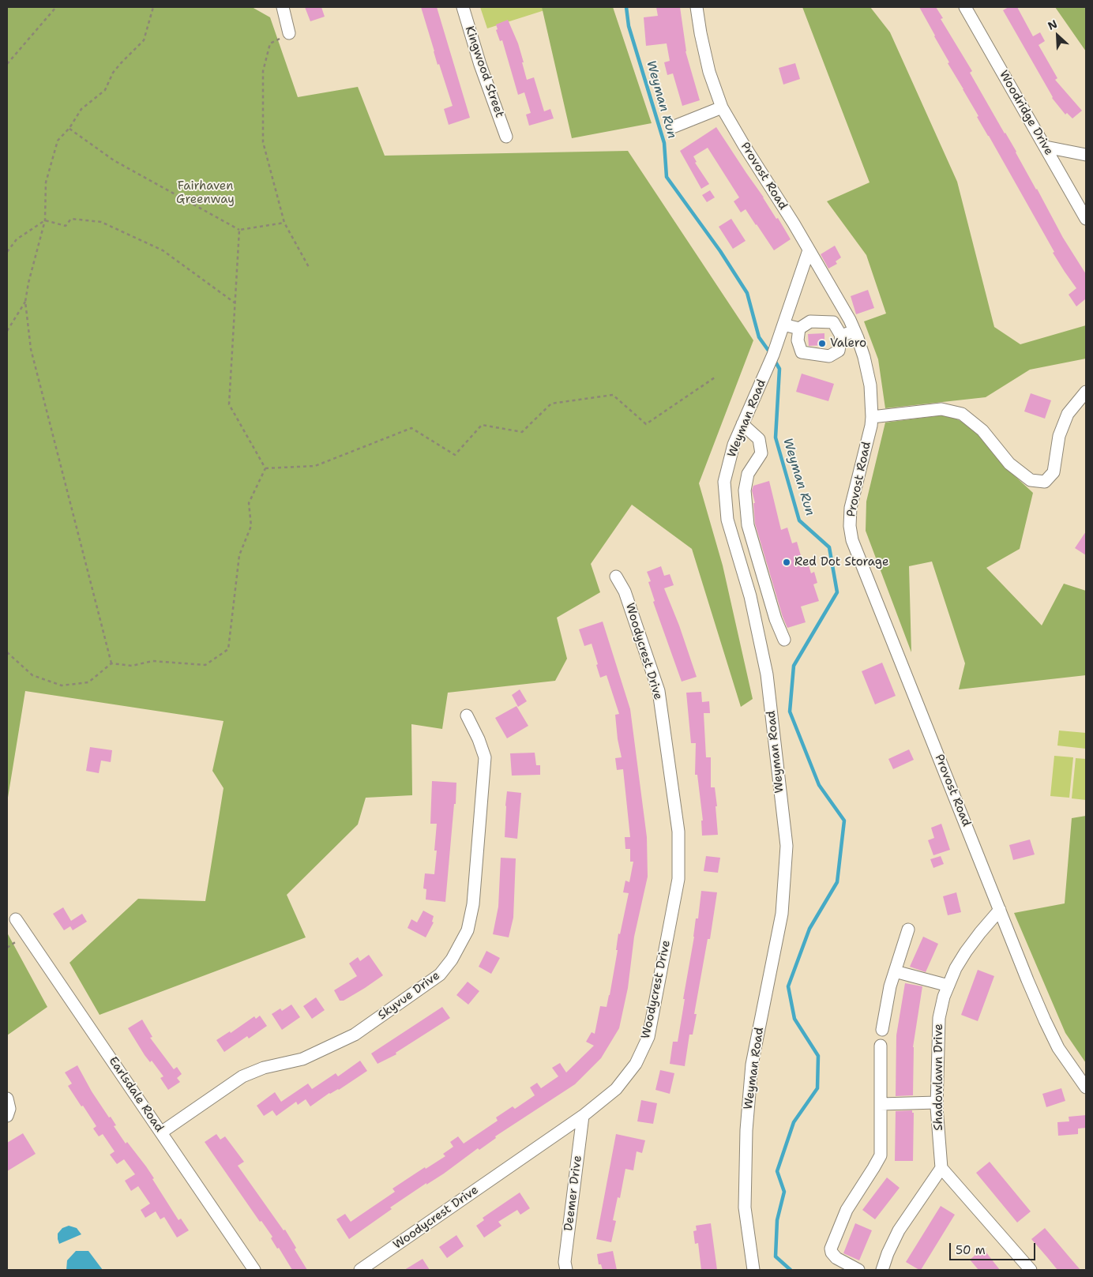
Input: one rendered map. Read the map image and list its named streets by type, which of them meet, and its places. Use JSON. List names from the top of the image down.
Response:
{
  "streets": {
    "street": [
      "Kingwood Street",
      "Woodridge Drive",
      "Provost Road",
      "Weyman Road",
      "Woodycrest Drive",
      "Skyvue Drive",
      "Shadowlawn Drive",
      "Earlsdale Road",
      "Deemer Drive"
    ]
  },
  "crossings": [
    ["Provost Road", "Weyman Road"],
    ["Provost Road", "Shadowlawn Drive"],
    ["Woodycrest Drive", "Deemer Drive"],
    ["Skyvue Drive", "Earlsdale Road"]
  ],
  "water": ["Weyman Run"],
  "parks": ["Fairhaven Greenway"],
  "places": ["Valero", "Red Dot Storage"],
  "scale_bar": "50 m",
  "north": "top left"
}
